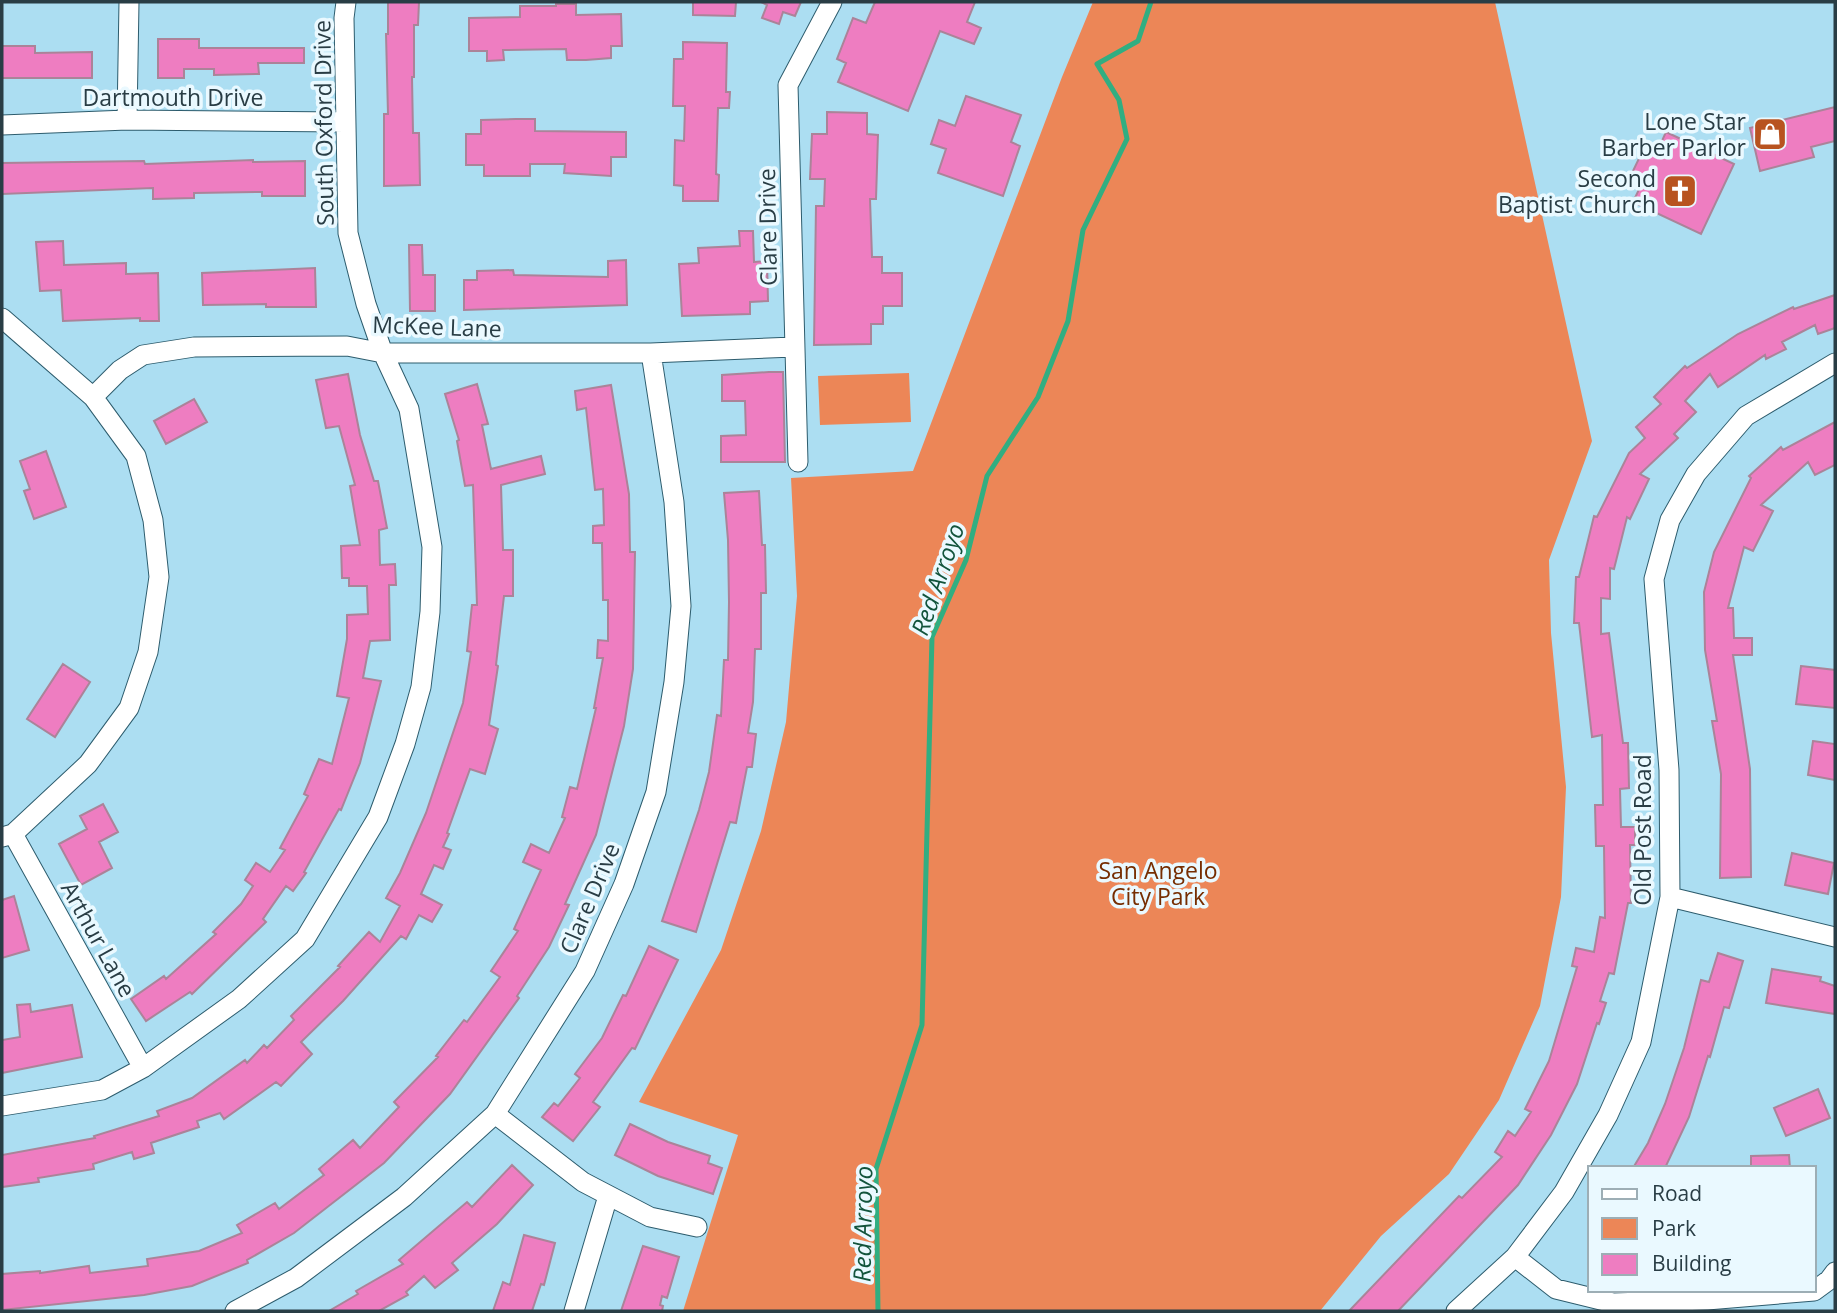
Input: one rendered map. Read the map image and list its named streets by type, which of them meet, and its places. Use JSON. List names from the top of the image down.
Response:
{
  "streets": {
    "street": [
      "Dartmouth Drive",
      "South Oxford Drive",
      "Clare Drive",
      "McKee Lane",
      "Old Post Road",
      "Arthur Lane"
    ]
  },
  "crossings": [
    ["Dartmouth Drive", "South Oxford Drive"],
    ["South Oxford Drive", "McKee Lane"],
    ["South Oxford Drive", "Arthur Lane"],
    ["Clare Drive", "McKee Lane"]
  ],
  "water": ["Red Arroyo"],
  "parks": ["San Angelo City Park"],
  "places": {
    "shop": ["Lone Star Barber Parlor"],
    "church": ["Second Baptist Church"]
  },
  "legend": ["Road", "Park", "Building"]
}
